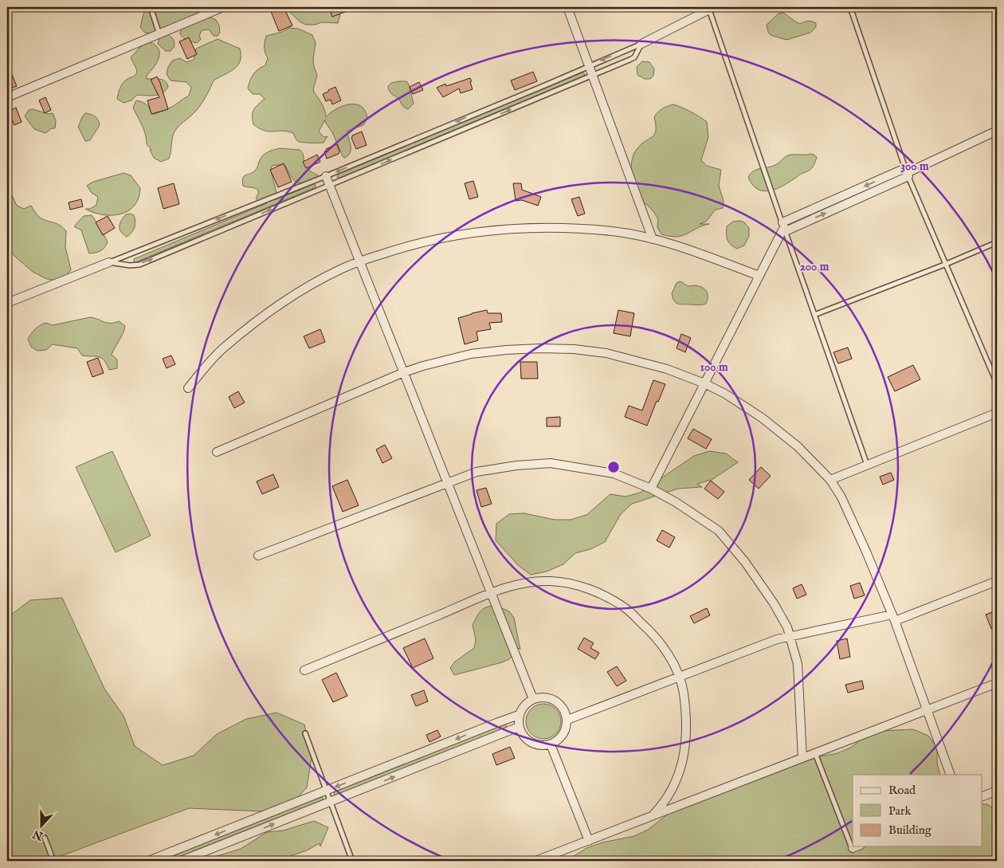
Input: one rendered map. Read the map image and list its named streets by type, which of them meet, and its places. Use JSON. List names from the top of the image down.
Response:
{
  "legend": ["Road", "Park", "Building"],
  "north": "bottom",
  "rings": ["300 m", "200 m", "100 m"]
}
